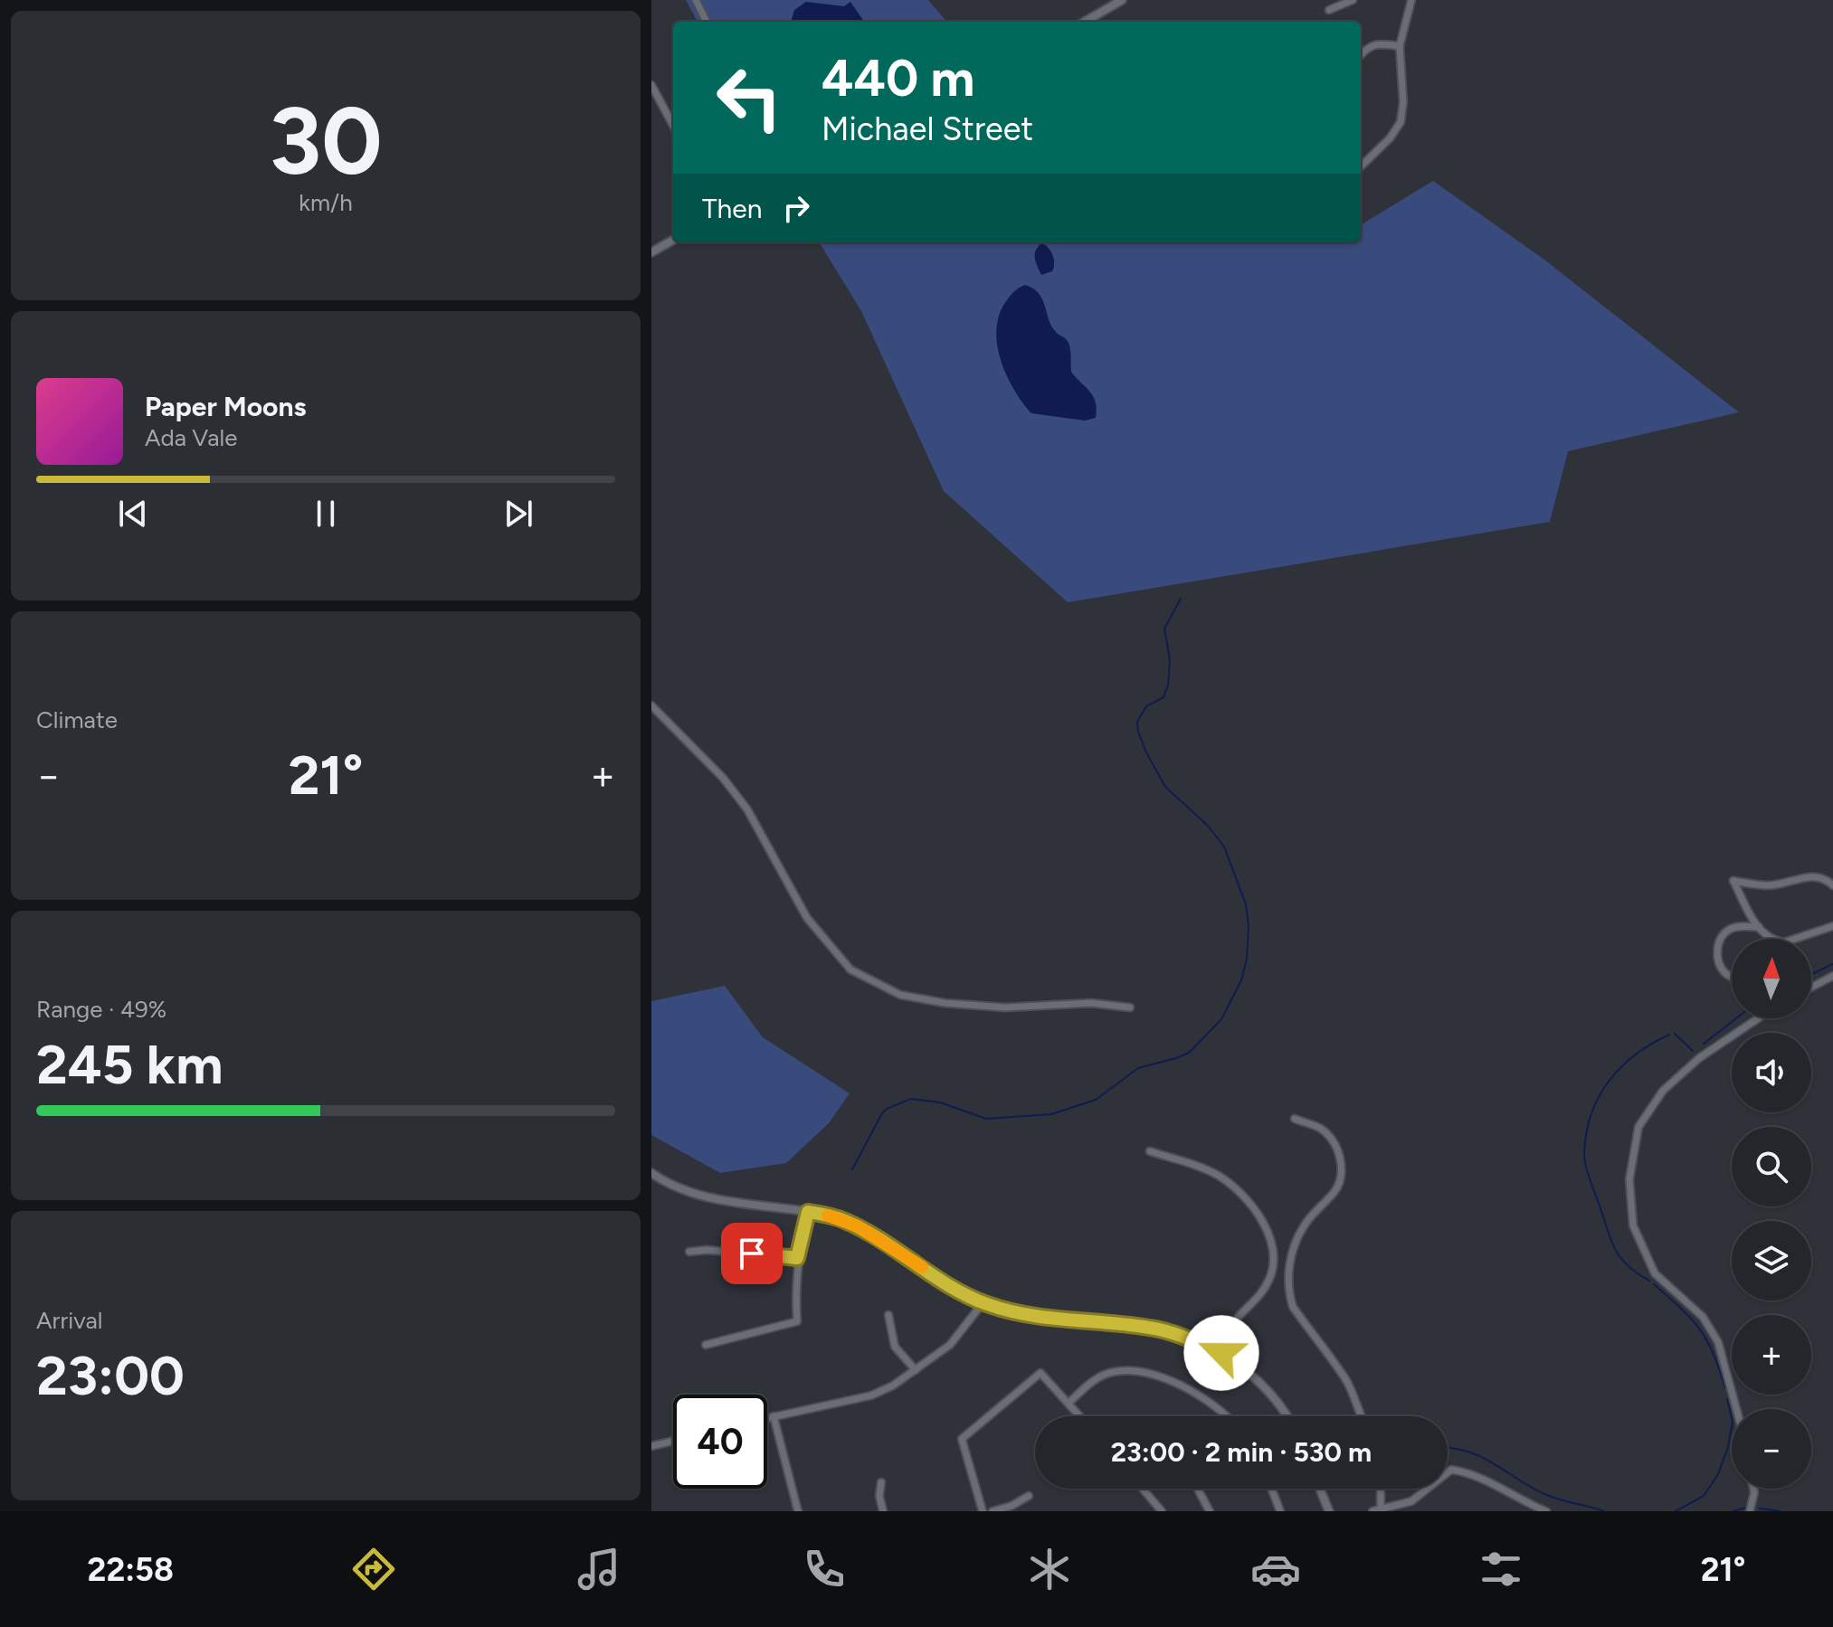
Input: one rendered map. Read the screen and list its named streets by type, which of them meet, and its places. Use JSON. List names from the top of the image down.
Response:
{
  "north": "top",
  "page": {
    "tile": [
      ["30", "km/h"],
      "Climate",
      ["Range · 49%", "245 km"],
      ["Arrival", "23:00"]
    ],
    "turn": ["440 m", "Michael Street"],
    "then": "Then",
    "song": ["Paper Moons", "Ada Vale"],
    "heat": ["−", "21°", "+"],
    "map_buttons": ["+", "−"],
    "limit": "40",
    "trip": "23:00 · 2 min · 530 m",
    "tabs": ["22:58", "21°"]
  }
}
